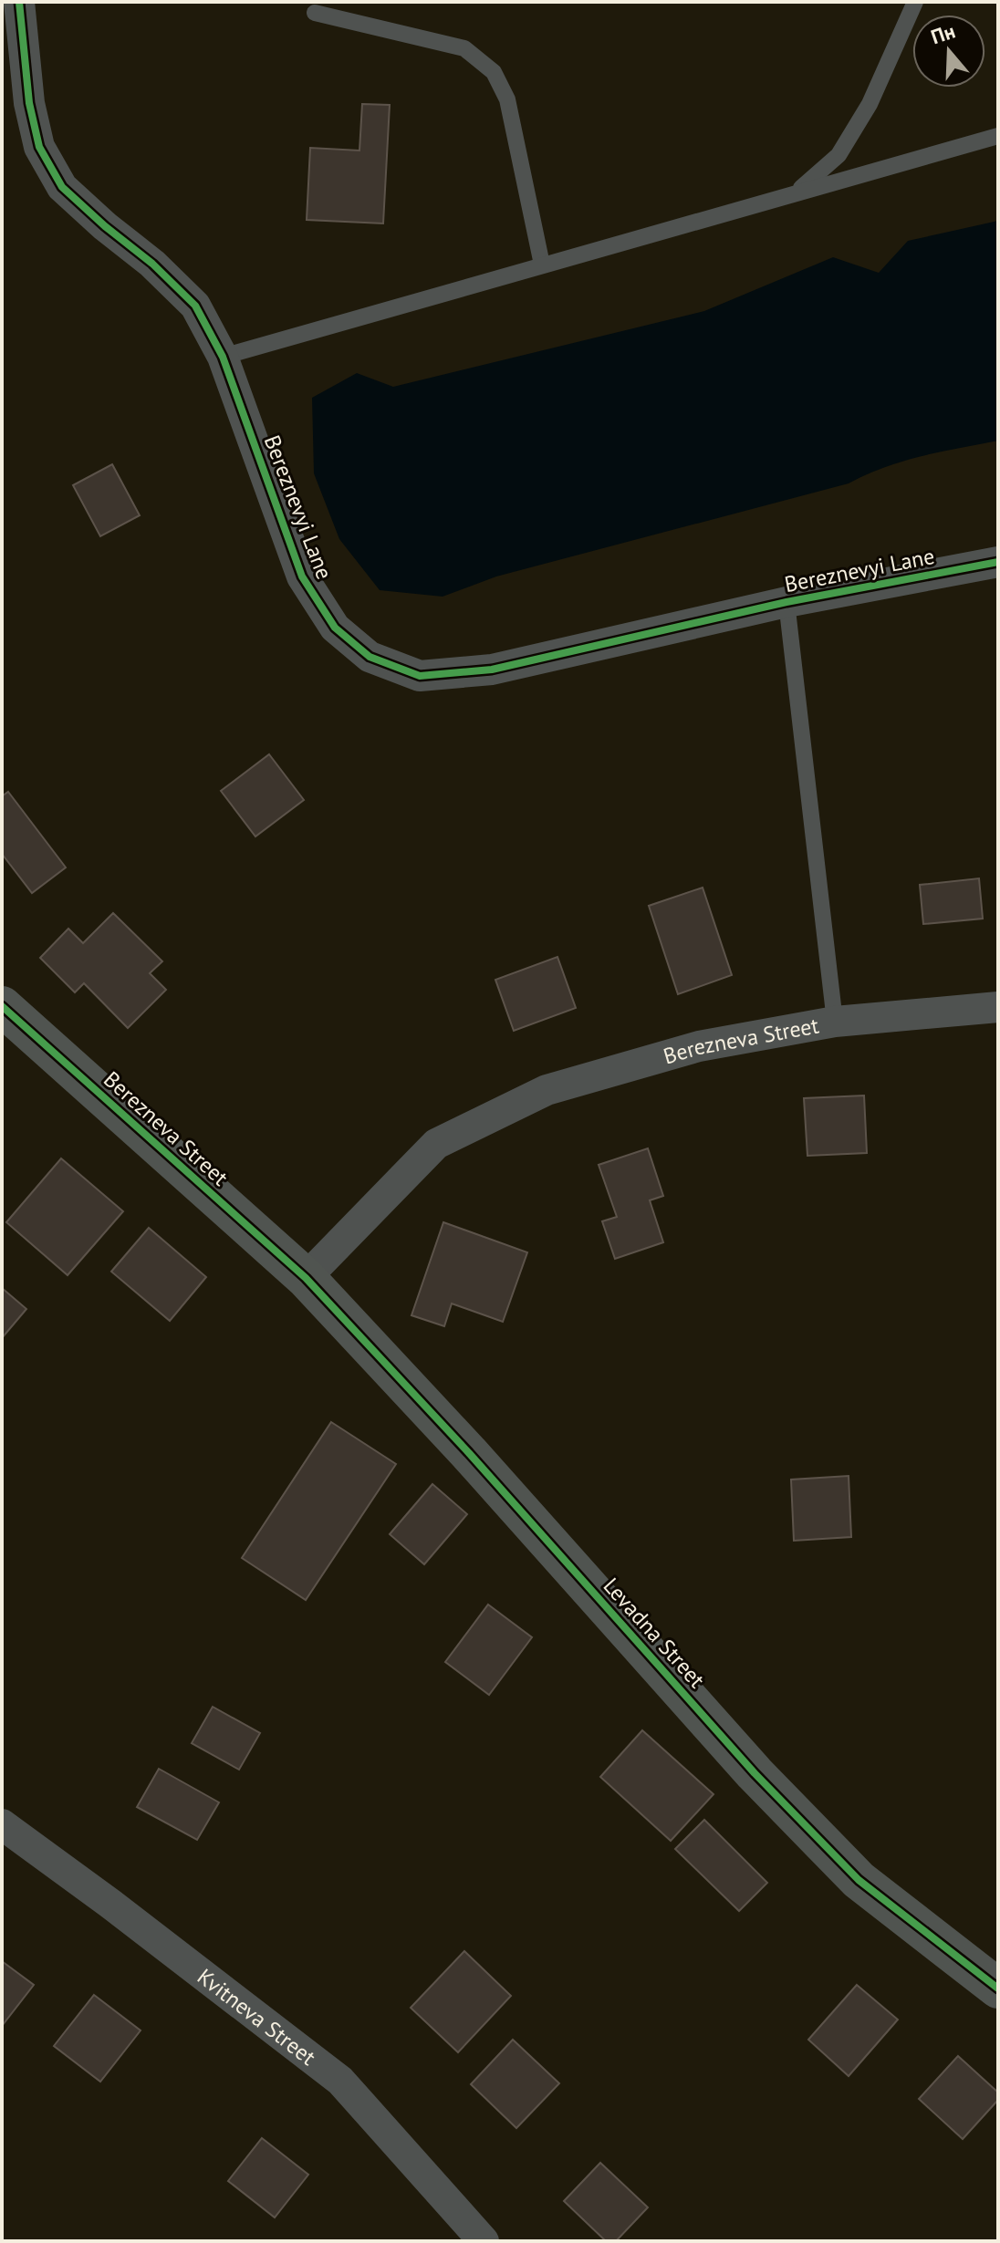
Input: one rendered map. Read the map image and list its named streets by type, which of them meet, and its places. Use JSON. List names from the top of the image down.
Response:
{
  "streets": {
    "street": [
      "Bereznevyi Lane",
      "Berezneva Street",
      "Levadna Street",
      "Kvitneva Street"
    ]
  },
  "crossings": [
    ["Berezneva Street", "Levadna Street"]
  ],
  "north": "top"
}
